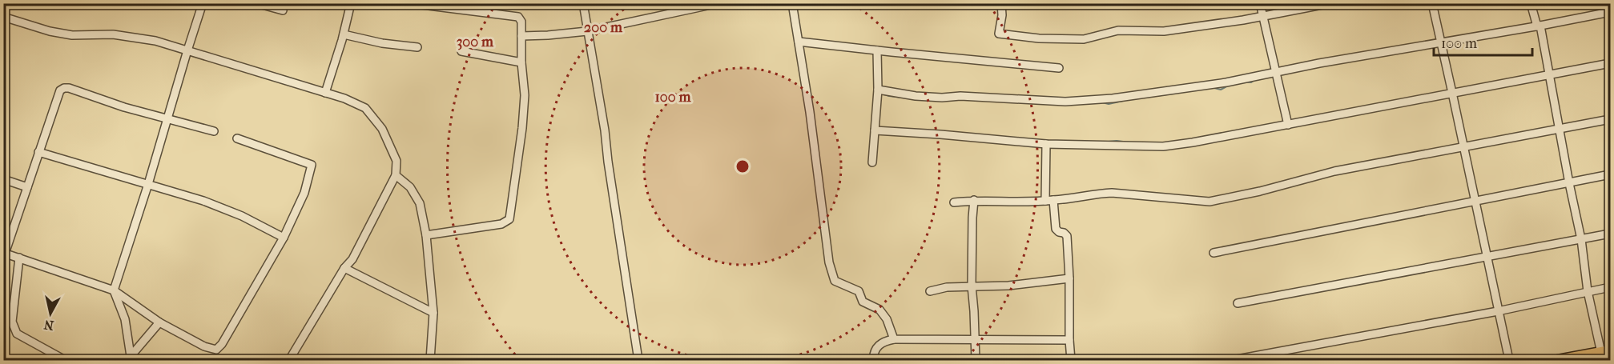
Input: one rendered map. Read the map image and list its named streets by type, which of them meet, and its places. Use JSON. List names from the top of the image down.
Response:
{
  "scale_bar": "100 m",
  "north": "bottom",
  "rings": ["200 m", "300 m", "100 m"]
}
